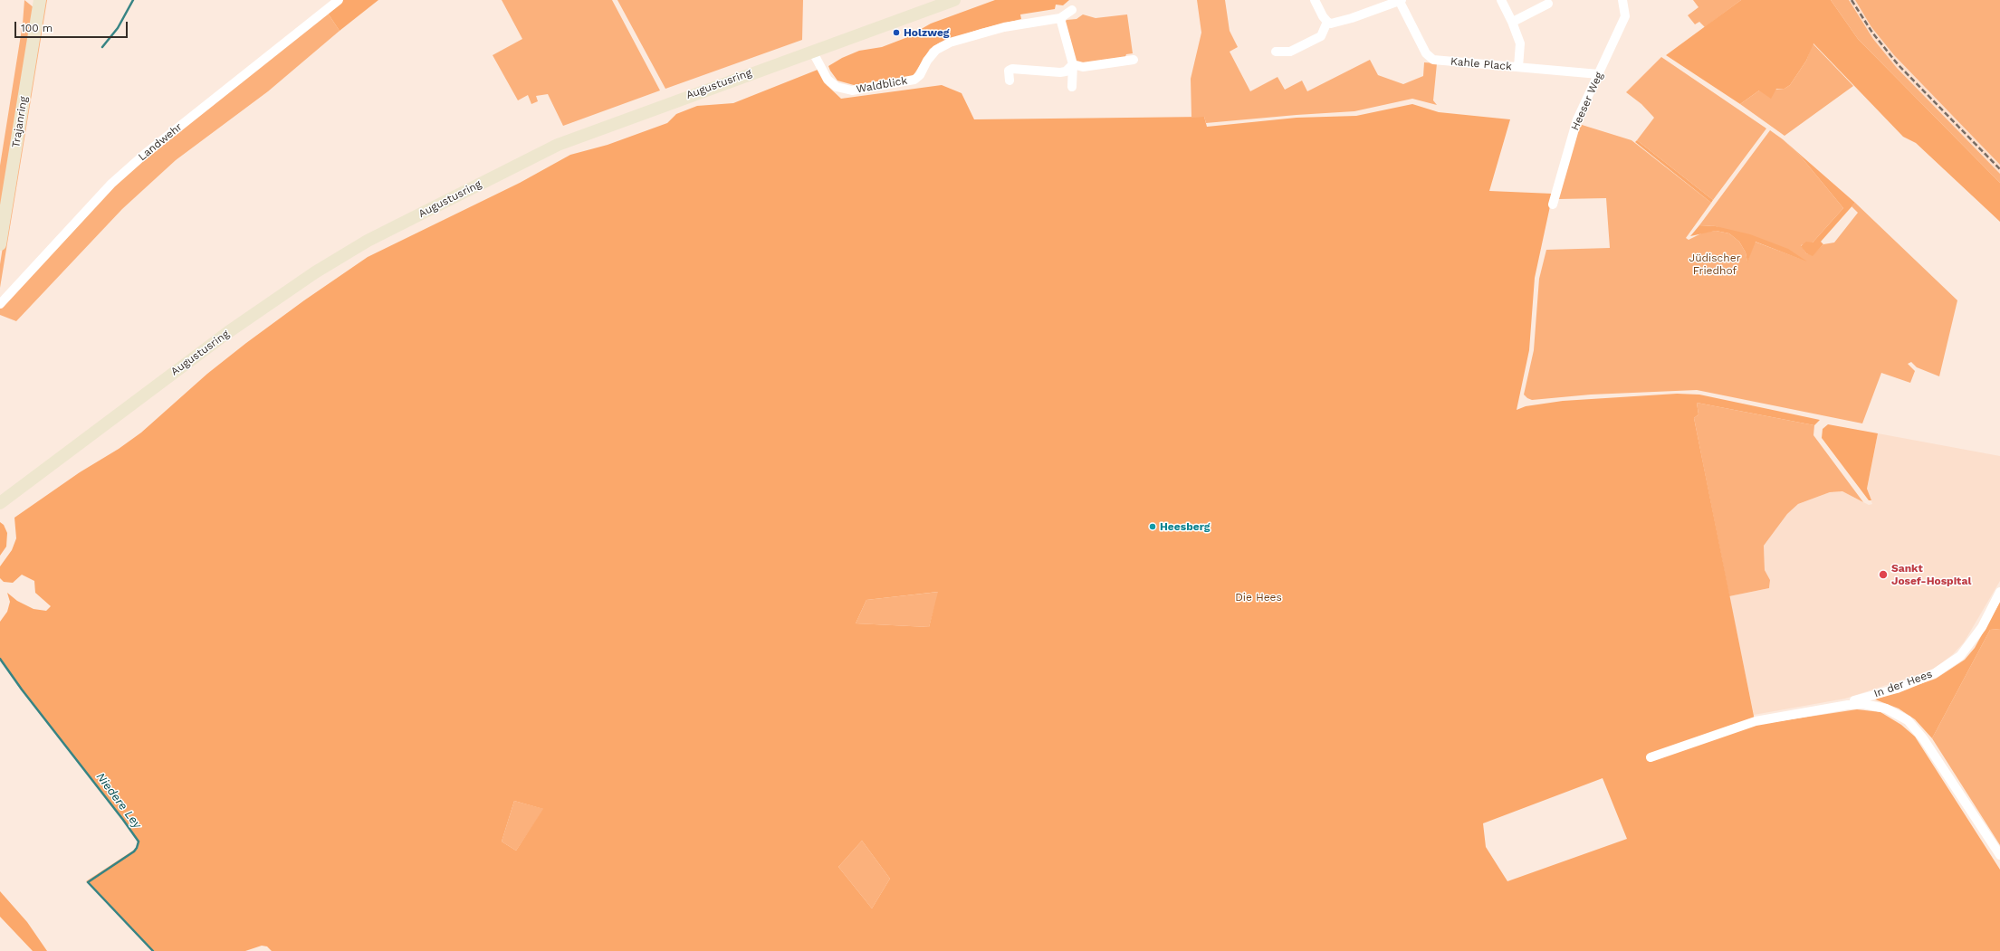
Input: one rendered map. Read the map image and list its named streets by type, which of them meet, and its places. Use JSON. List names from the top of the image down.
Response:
{
  "streets": {
    "main road": ["Augustusring", "Trajanring"],
    "street": [
      "Kahle Plack",
      "Waldblick",
      "Heeser Weg",
      "Landwehr",
      "In der Hees"
    ]
  },
  "crossings": [
    ["Kahle Plack", "Heeser Weg"],
    ["Augustusring", "Waldblick"]
  ],
  "water": ["Niedere Ley"],
  "parks": ["Jüdischer Friedhof", "Die Hees"],
  "places": ["Holzweg", "Heesberg", "Sankt Josef-Hospital"],
  "scale_bar": "100 m"
}
